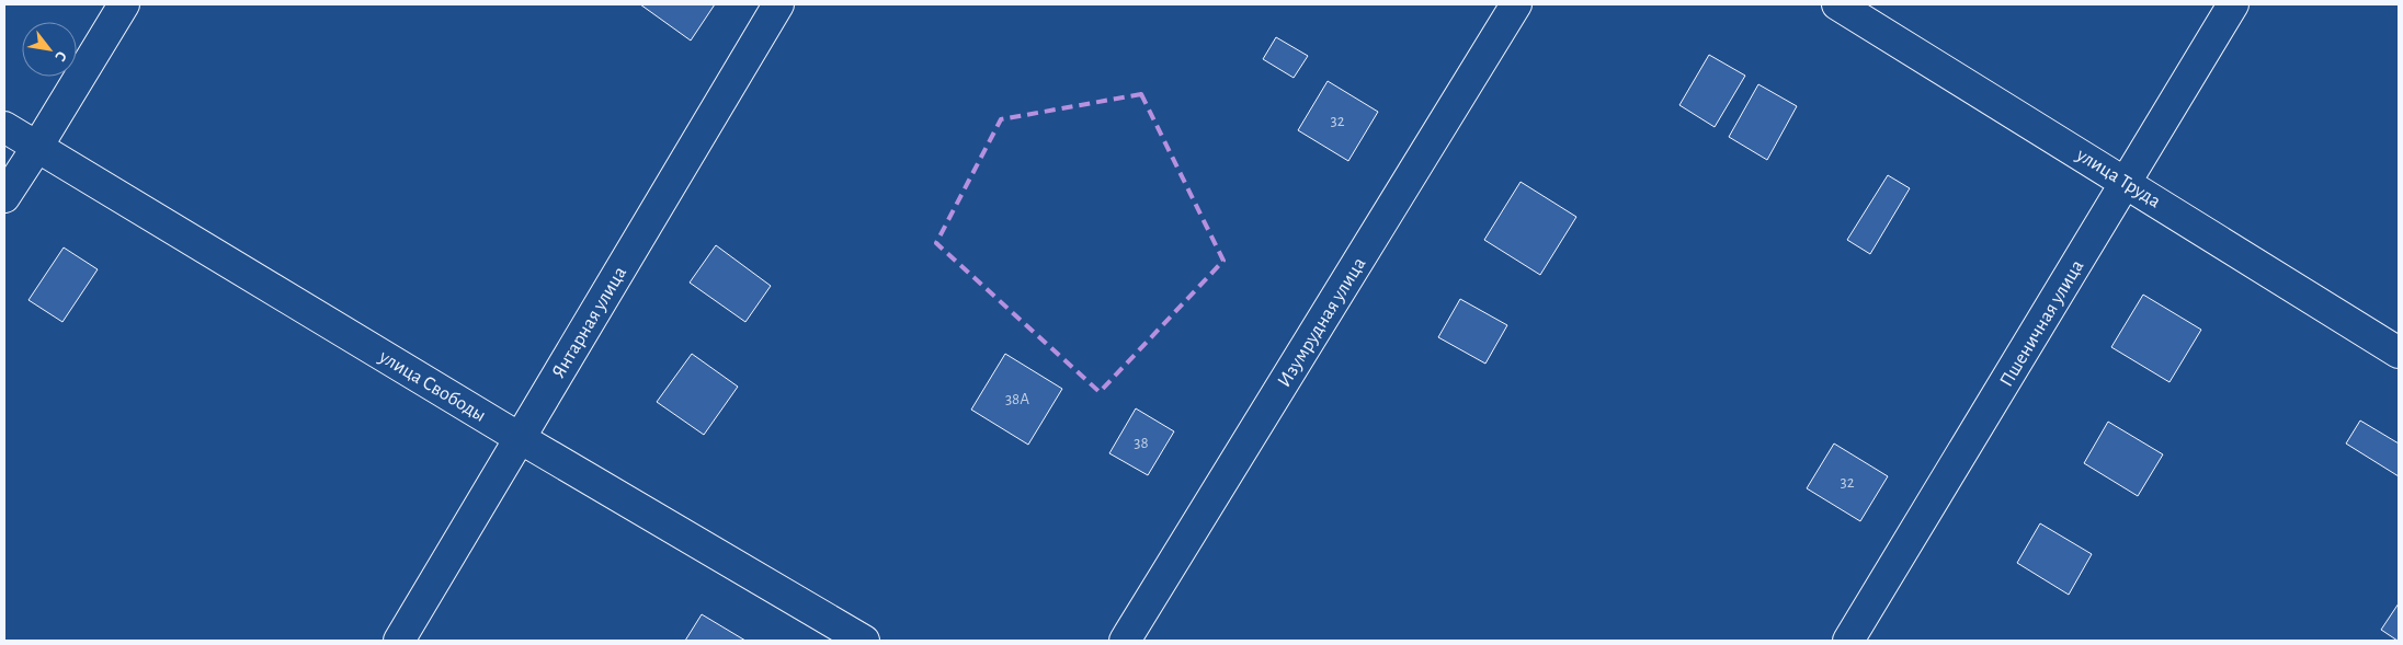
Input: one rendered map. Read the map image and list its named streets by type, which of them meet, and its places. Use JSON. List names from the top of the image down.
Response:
{
  "streets": {
    "street": [
      "улица Труда",
      "Янтарная улица",
      "Изумрудная улица",
      "Пшеничная улица",
      "улица Свободы"
    ]
  },
  "crossings": [
    ["улица Труда", "Пшеничная улица"],
    ["Янтарная улица", "улица Свободы"]
  ],
  "house_numbers": [
    "32",
    "38А",
    "38",
    "32"
  ],
  "north": "bottom right"
}
